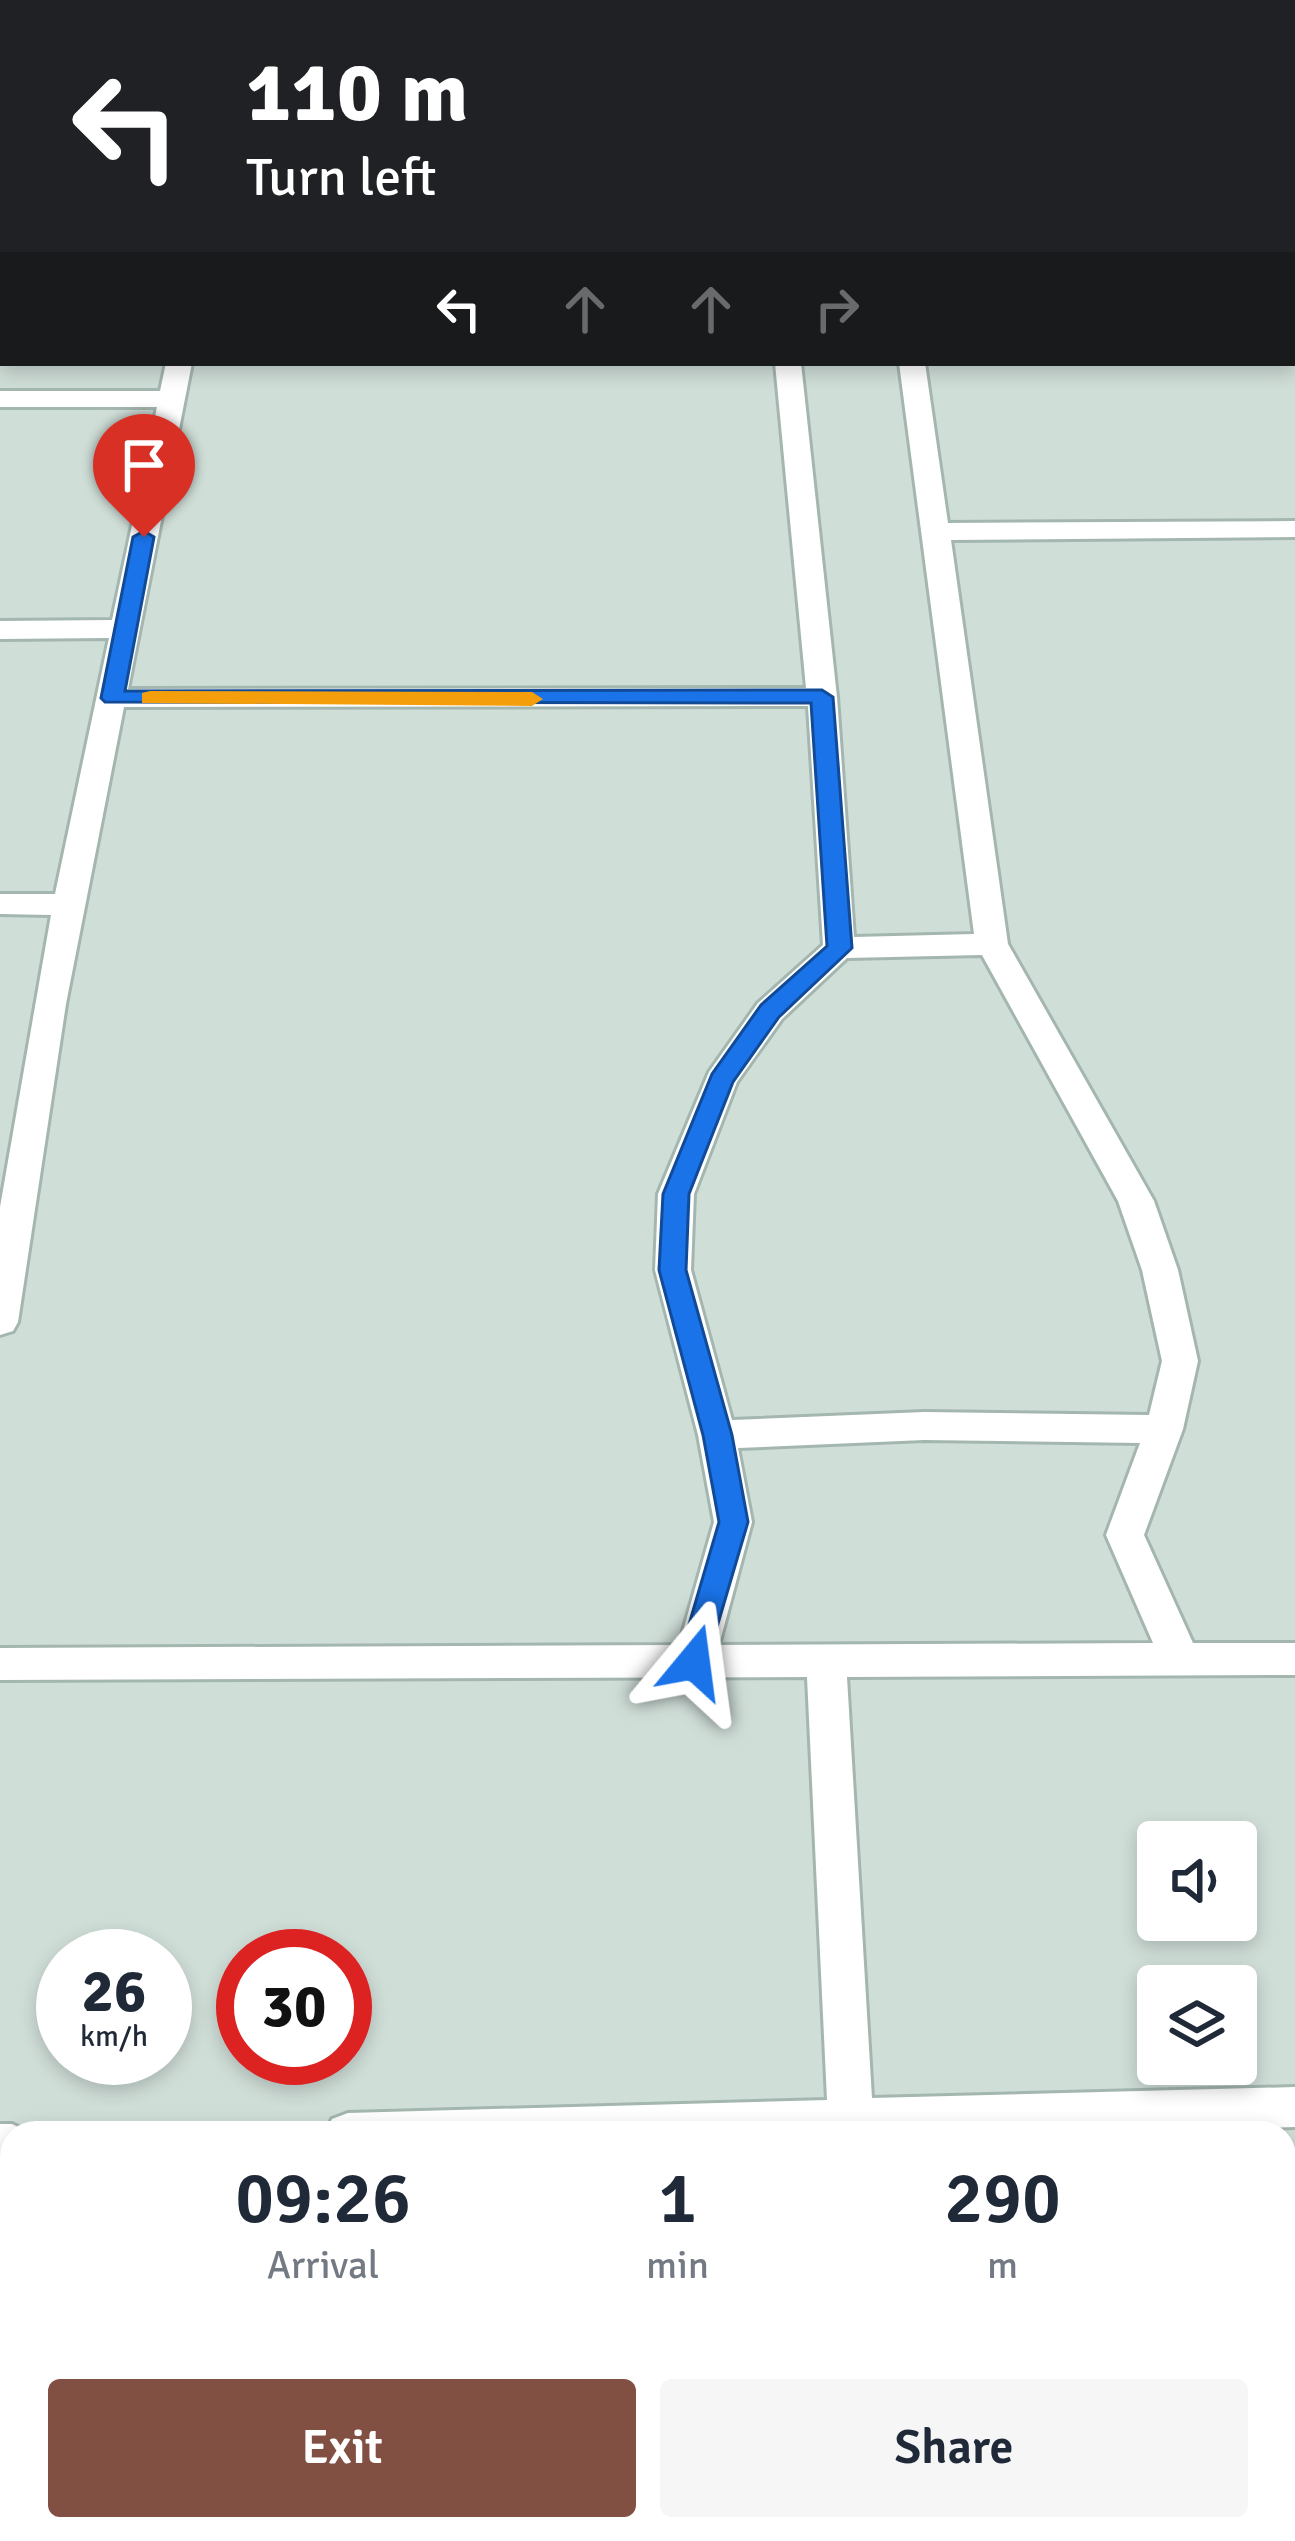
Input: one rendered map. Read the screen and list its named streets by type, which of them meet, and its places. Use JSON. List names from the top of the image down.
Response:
{
  "page": {
    "turn": ["110 m", "Turn left"],
    "speed": "26 km/h",
    "limit": "30",
    "eta": [
      "09:26",
      "Arrival",
      "1",
      "min",
      "290",
      "m"
    ],
    "buttons": ["Exit", "Share"]
  }
}
